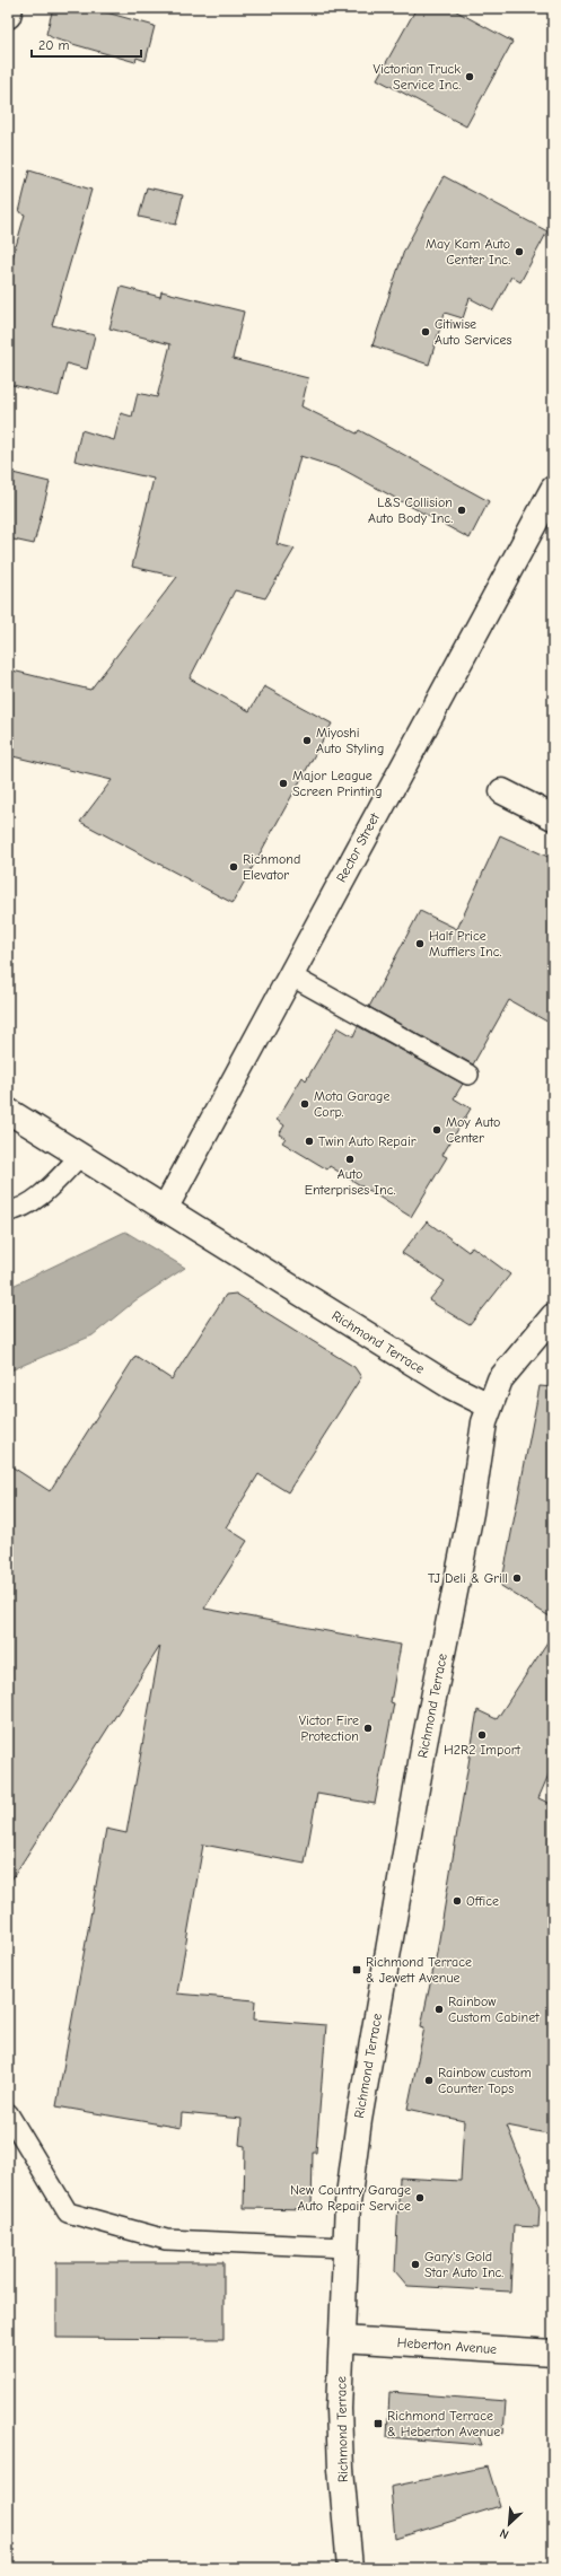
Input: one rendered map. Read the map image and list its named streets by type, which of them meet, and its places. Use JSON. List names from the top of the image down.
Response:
{
  "streets": {
    "main road": ["Rector Street", "Richmond Terrace", "Heberton Avenue"]
  },
  "crossings": [
    ["Rector Street", "Richmond Terrace"],
    ["Richmond Terrace", "Heberton Avenue"]
  ],
  "places": {
    "other": [
      "Victorian Truck Service Inc.",
      "May Kam Auto Center Inc.",
      "Citiwise Auto Services",
      "L&S Collision Auto Body Inc.",
      "Miyoshi Auto Styling",
      "Major League Screen Printing",
      "Richmond Elevator",
      "Half Price Mufflers Inc.",
      "Mota Garage Corp.",
      "Moy Auto Center",
      "Twin Auto Repair",
      "Auto Enterprises Inc.",
      "TJ Deli & Grill",
      "Victor Fire Protection",
      "H2R2 Import",
      "Office",
      "Rainbow Custom Cabinet",
      "Rainbow custom Counter Tops",
      "New Country Garage Auto Repair Service",
      "Gary's Gold Star Auto Inc."
    ],
    "transit": ["Richmond Terrace & Jewett Avenue", "Richmond Terrace & Heberton Avenue"]
  },
  "scale_bar": "20 m",
  "north": "bottom left"
}
